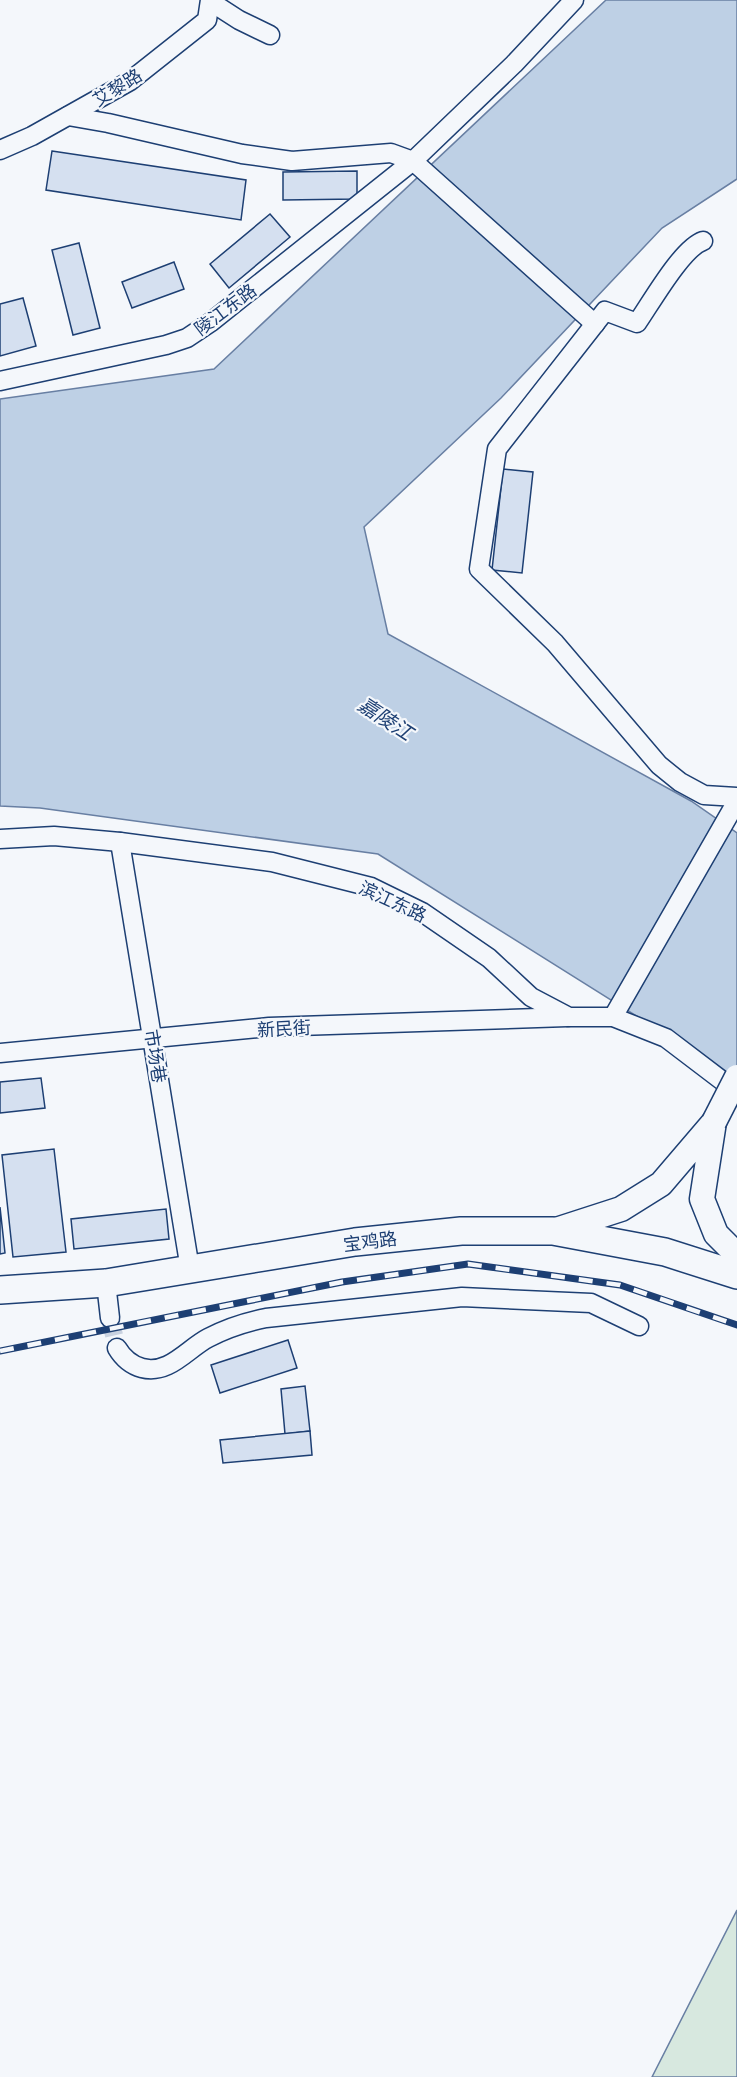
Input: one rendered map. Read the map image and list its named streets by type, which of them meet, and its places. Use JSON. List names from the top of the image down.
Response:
{
  "streets": {
    "highway": ["宝鸡路"],
    "street": [
      "艾黎路",
      "陵江东路",
      "滨江东路",
      "新民街",
      "市场巷"
    ]
  },
  "crossings": [
    ["滨江东路", "新民街"],
    ["滨江东路", "市场巷"],
    ["新民街", "市场巷"],
    ["市场巷", "宝鸡路"]
  ],
  "water": ["嘉陵江"]
}
